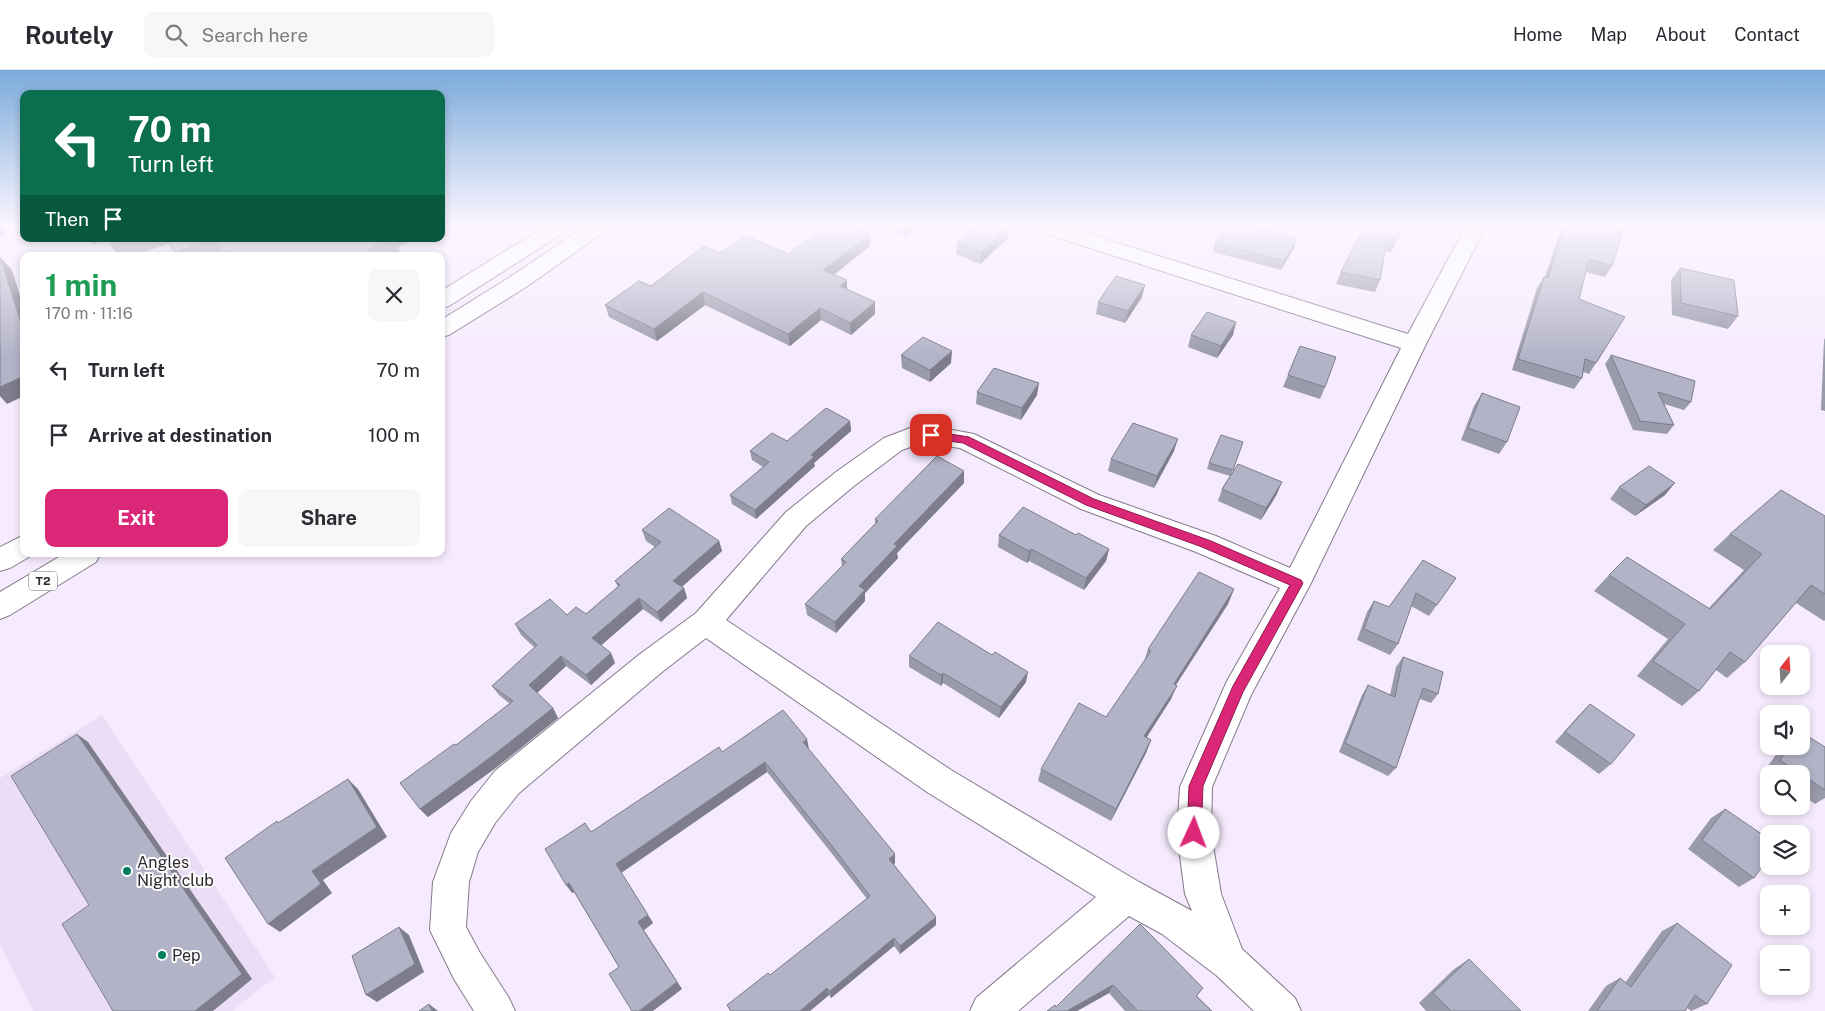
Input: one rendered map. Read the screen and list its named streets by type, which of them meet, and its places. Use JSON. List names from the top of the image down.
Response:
{
  "streets": {
    "main road": ["T2"]
  },
  "places": ["Angles Night club", "Pep"],
  "north": "top",
  "page": {
    "header": "Routely",
    "search": "Search here",
    "nav": [
      "Home",
      "Map",
      "About",
      "Contact"
    ],
    "turn": ["70 m", "Turn left"],
    "then": "Then",
    "heading": ["1 min", "170 m · 11:16"],
    "list": [
      {
        "name": "Turn left",
        "value": "70 m"
      },
      {
        "name": "Arrive at destination",
        "value": "100 m"
      }
    ],
    "buttons": ["Exit", "Share"],
    "map_buttons": ["+", "−"]
  }
}
